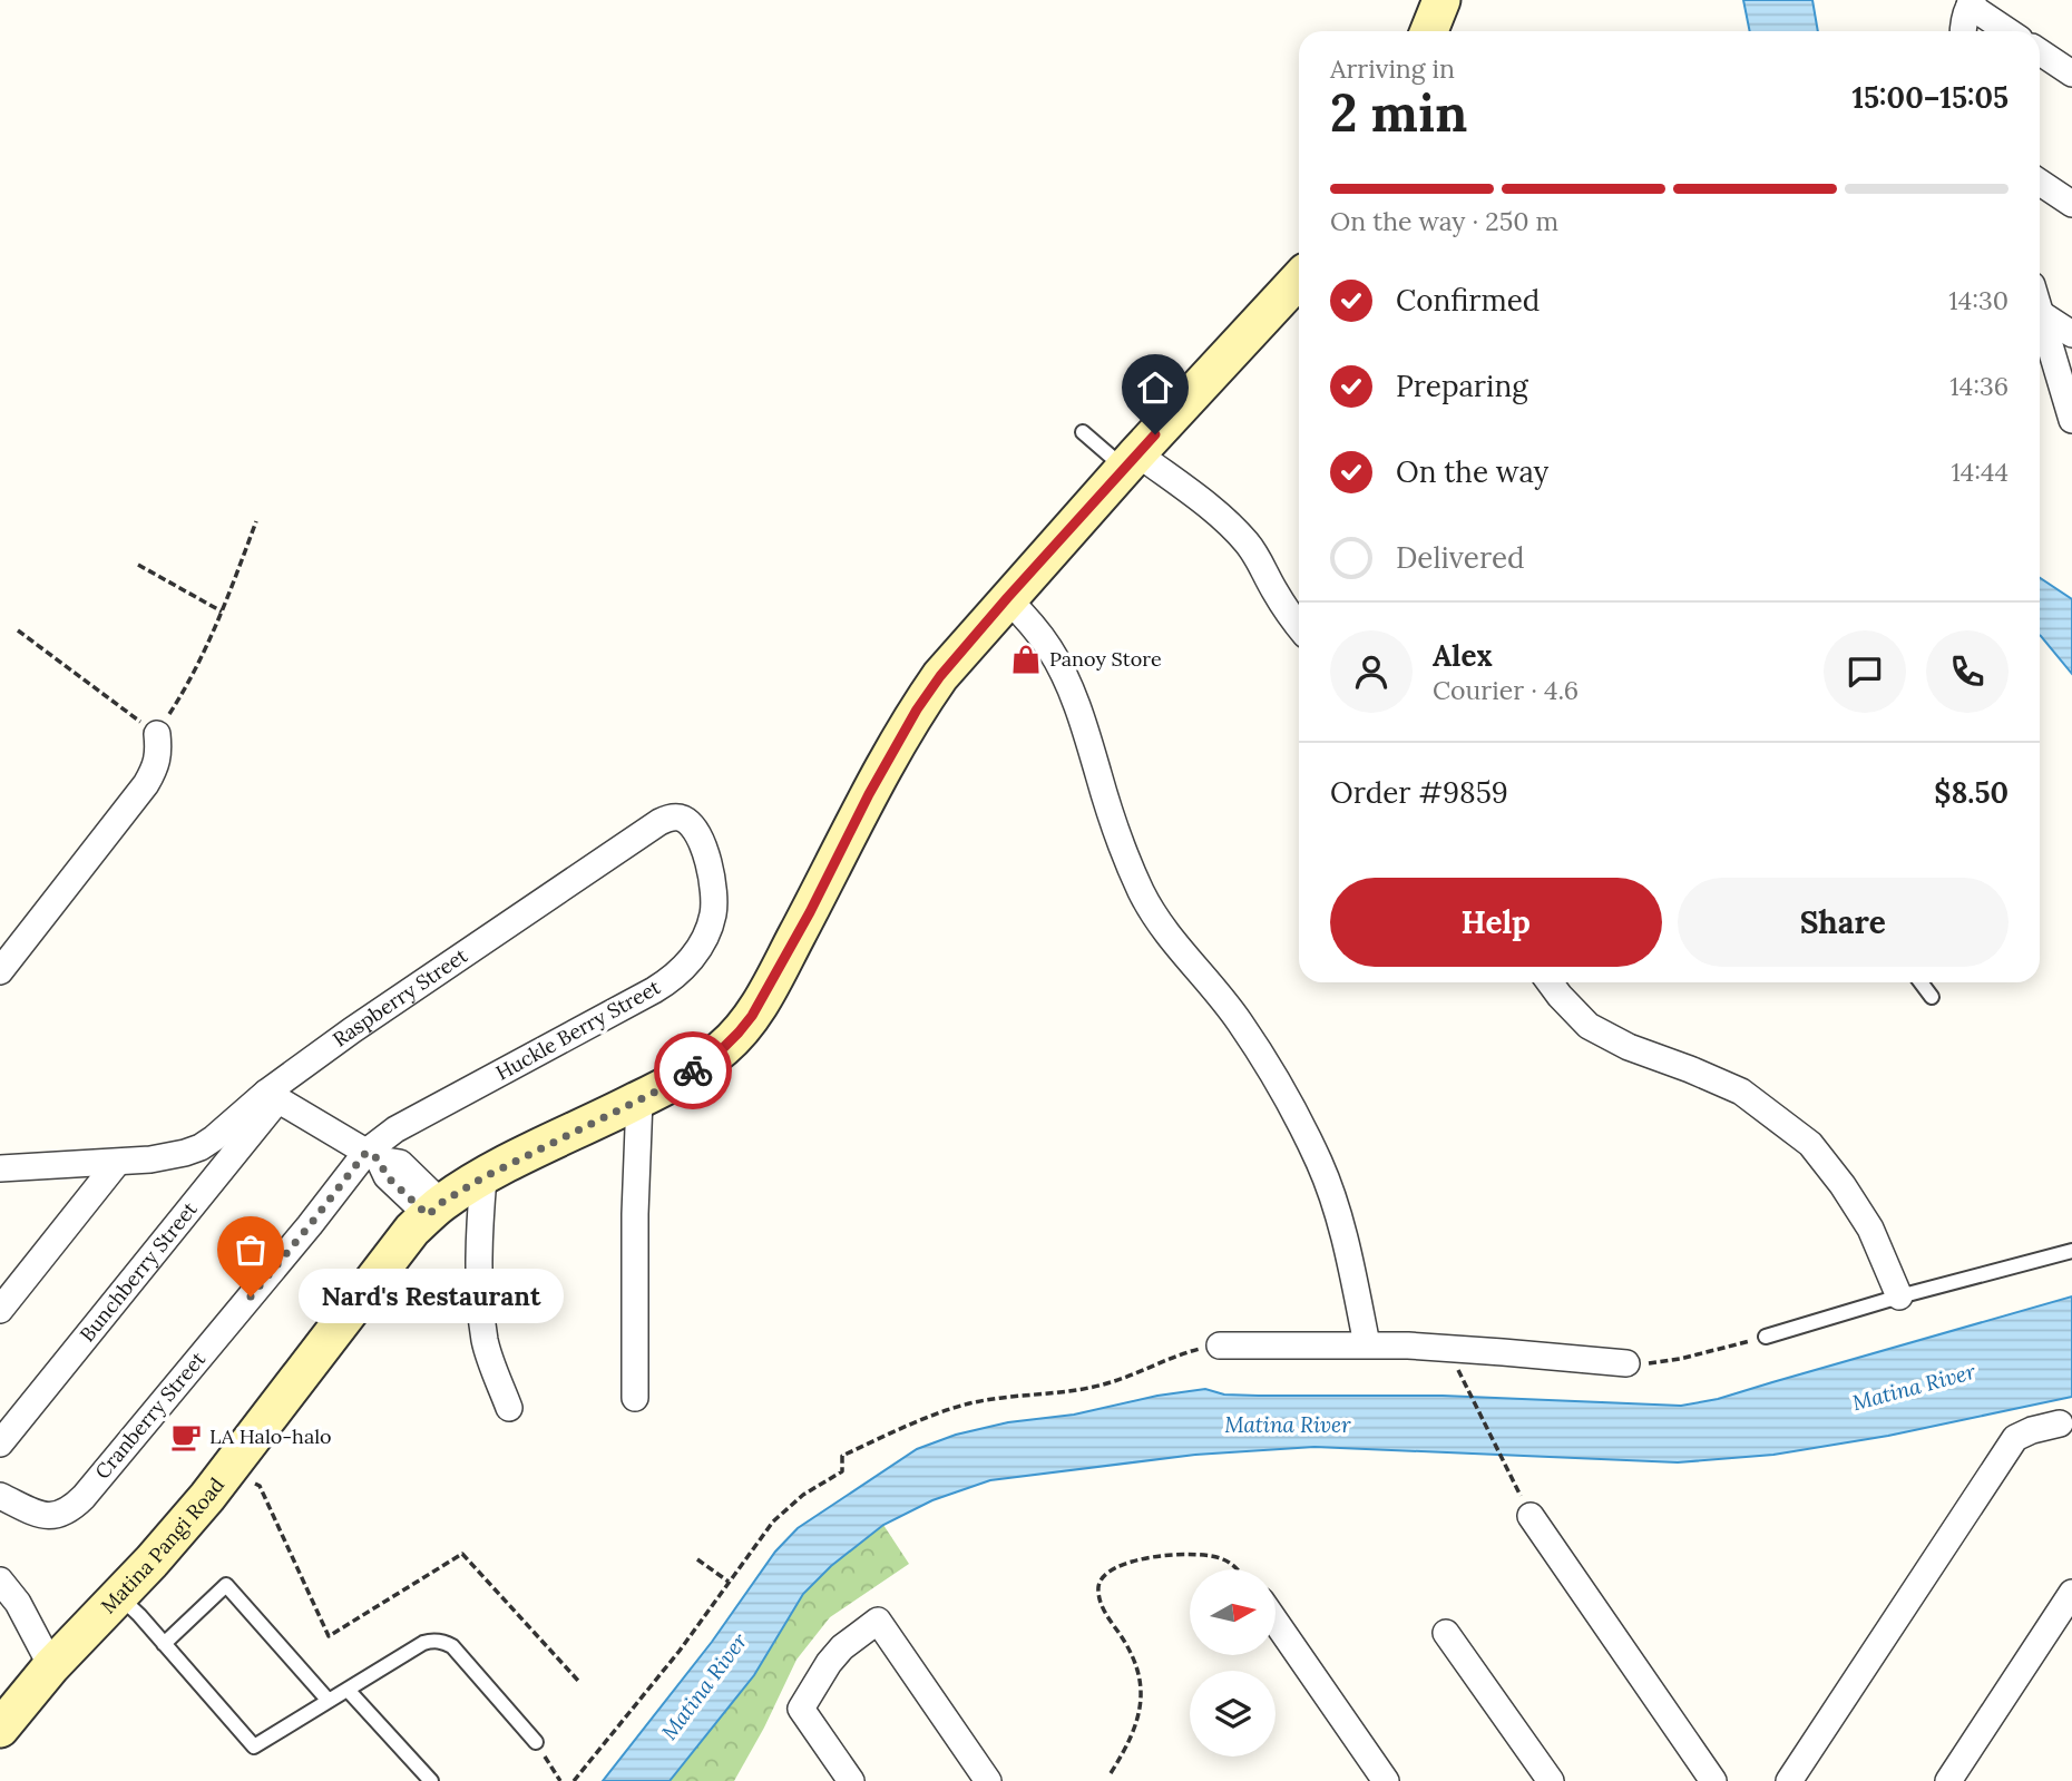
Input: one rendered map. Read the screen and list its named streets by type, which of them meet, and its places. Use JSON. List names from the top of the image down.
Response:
{
  "streets": {
    "street": [
      "Raspberry Street",
      "Huckle Berry Street",
      "Bunchberry Street",
      "Cranberry Street",
      "Matina Pangi Road"
    ]
  },
  "crossings": [
    ["Raspberry Street", "Huckle Berry Street"],
    ["Raspberry Street", "Bunchberry Street"],
    ["Huckle Berry Street", "Cranberry Street"]
  ],
  "water": ["Matina River"],
  "places": {
    "shop": ["Panoy Store"],
    "other": ["Nard's Restaurant"],
    "cafe": ["LA Halo-halo"]
  },
  "north": "right",
  "page": {
    "heading": ["2 min", "Arriving in", "15:00–15:05"],
    "panel": [
      "Alex",
      "Courier · 4.6",
      "Order #9859",
      "$8.50"
    ],
    "bar": "On the way · 250 m",
    "list": [
      ["Confirmed", "14:30"],
      ["Preparing", "14:36"],
      ["On the way", "14:44"],
      "Delivered"
    ],
    "buttons": ["Help", "Share"],
    "bubble": "Nard's Restaurant"
  }
}
